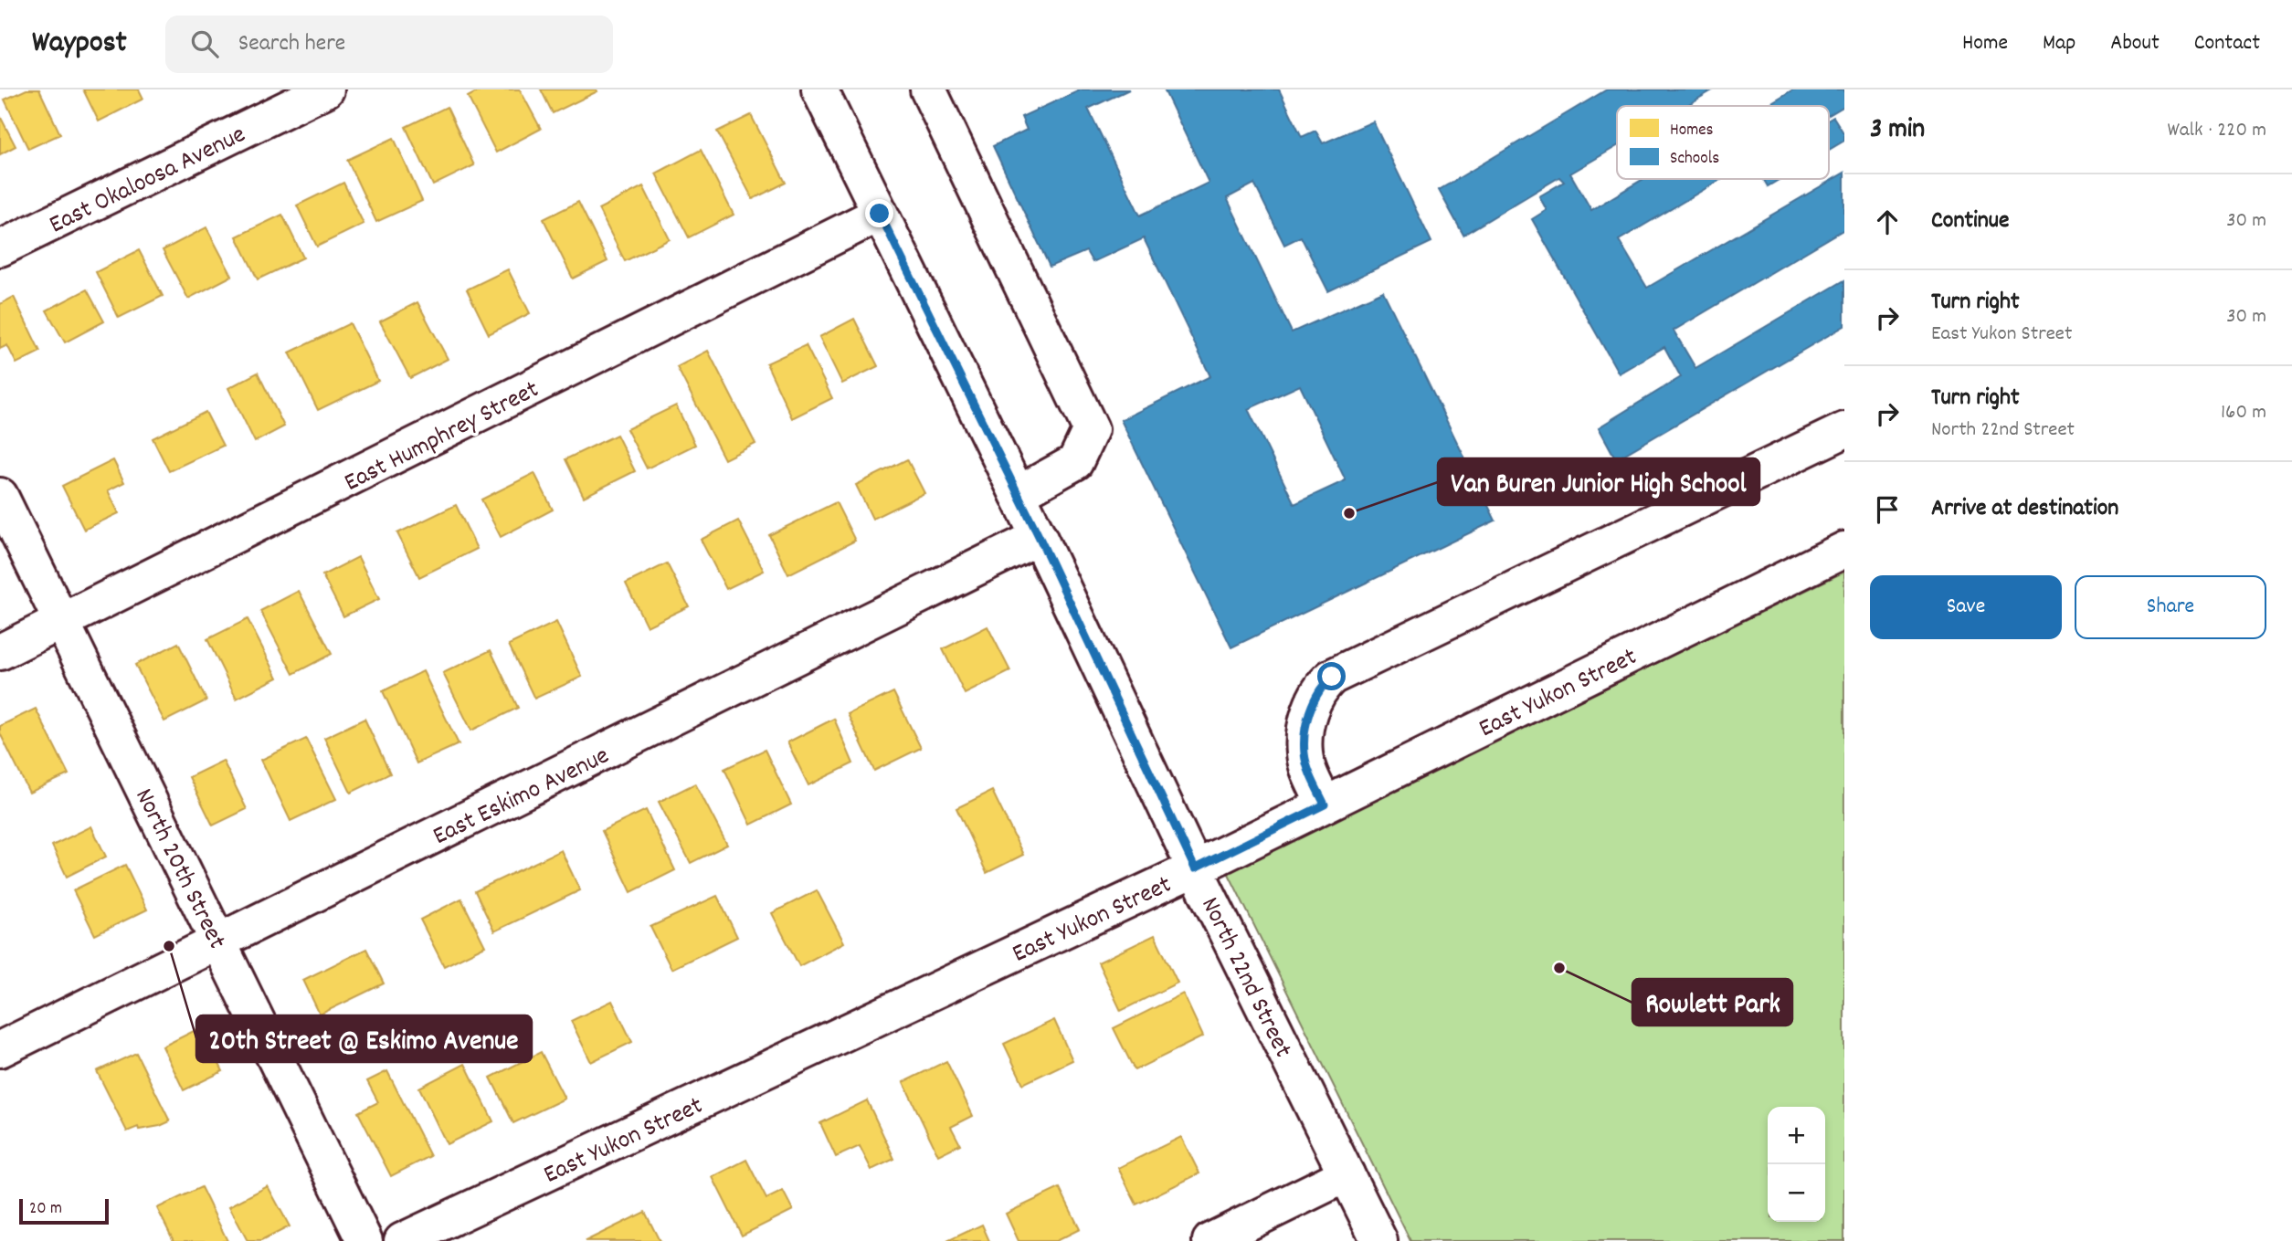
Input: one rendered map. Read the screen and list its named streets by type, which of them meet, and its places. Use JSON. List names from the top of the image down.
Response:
{
  "streets": {
    "street": [
      "East Okaloosa Avenue",
      "East Humphrey Street",
      "East Yukon Street",
      "East Eskimo Avenue",
      "North 20th Street",
      "North 22nd Street"
    ]
  },
  "crossings": [
    ["East Humphrey Street", "North 20th Street"],
    ["East Humphrey Street", "North 22nd Street"],
    ["East Yukon Street", "North 22nd Street"],
    ["East Eskimo Avenue", "North 20th Street"],
    ["East Eskimo Avenue", "North 22nd Street"]
  ],
  "places": ["Van Buren Junior High School", "20th Street @ Eskimo Avenue", "Rowlett Park"],
  "legend": ["Homes", "Schools"],
  "scale_bar": "20 m",
  "page": {
    "header": "Waypost",
    "search": "Search here",
    "nav": [
      "Home",
      "Map",
      "About",
      "Contact"
    ],
    "heading": ["3 min", "Walk · 220 m"],
    "list": [
      ["Continue", "30 m"],
      ["Turn right", "East Yukon Street", "30 m"],
      ["Turn right", "North 22nd Street", "160 m"],
      "Arrive at destination"
    ],
    "buttons": ["Save", "Share"],
    "map_buttons": ["+", "−"],
    "scale": "20 m"
  }
}
